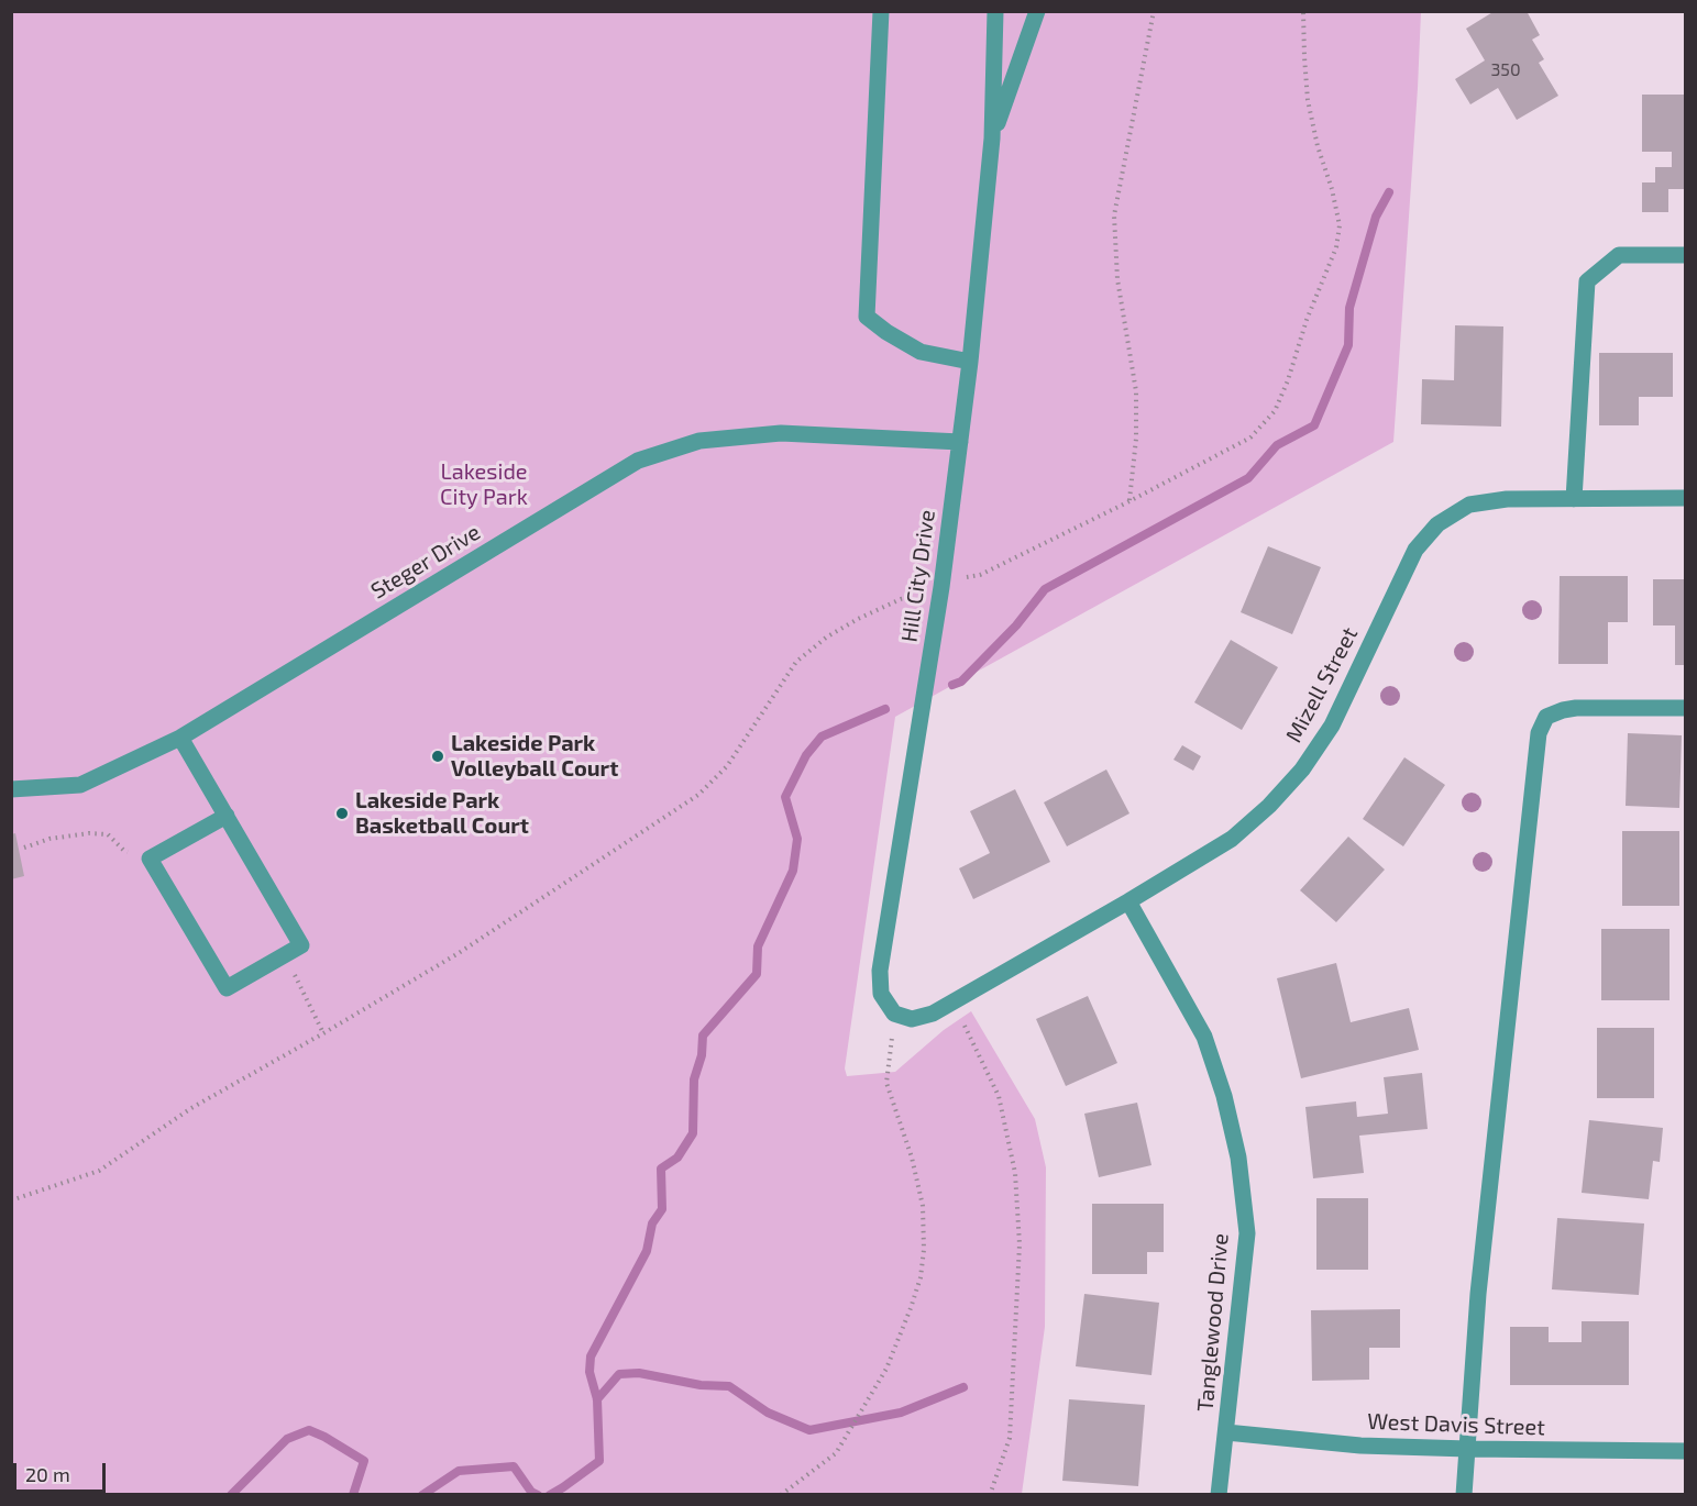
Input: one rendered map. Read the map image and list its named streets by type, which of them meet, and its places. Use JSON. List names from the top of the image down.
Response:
{
  "streets": {
    "street": [
      "Steger Drive",
      "Hill City Drive",
      "Mizell Street",
      "Tanglewood Drive",
      "West Davis Street"
    ]
  },
  "crossings": [
    ["Steger Drive", "Hill City Drive"],
    ["Hill City Drive", "Mizell Street"],
    ["Mizell Street", "Tanglewood Drive"],
    ["Tanglewood Drive", "West Davis Street"]
  ],
  "parks": ["Lakeside City Park"],
  "places": ["Lakeside Park Volleyball Court", "Lakeside Park Basketball Court"],
  "house_numbers": ["350"],
  "scale_bar": "20 m"
}
